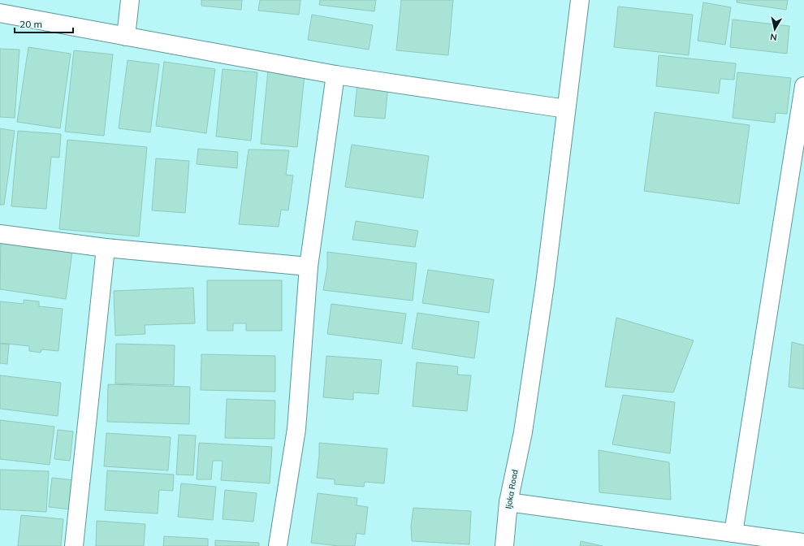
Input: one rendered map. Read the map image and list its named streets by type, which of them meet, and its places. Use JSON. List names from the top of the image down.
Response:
{
  "streets": {
    "street": ["Ijoka Road"]
  },
  "scale_bar": "20 m",
  "north": "bottom"
}
